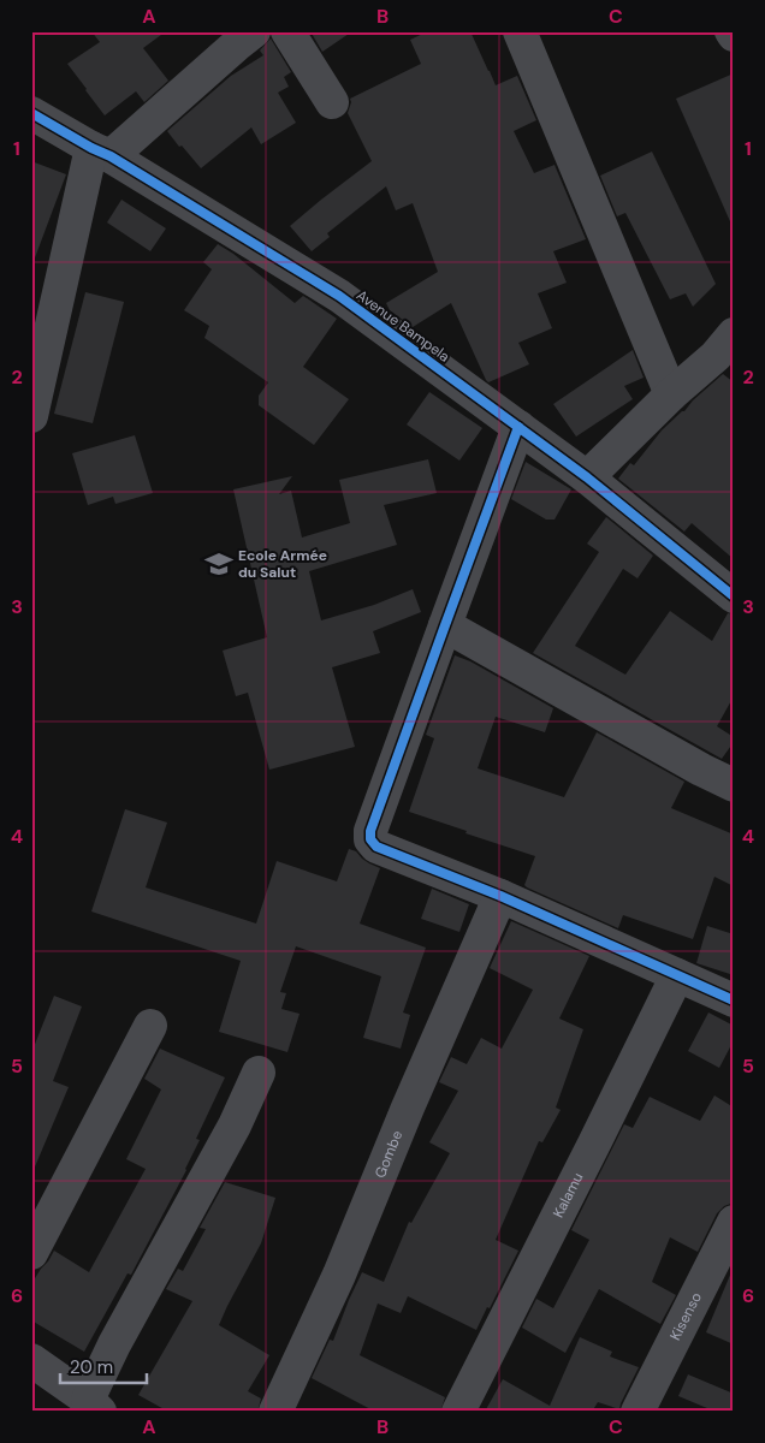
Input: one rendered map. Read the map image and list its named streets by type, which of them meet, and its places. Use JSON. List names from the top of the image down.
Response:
{
  "streets": {
    "street": [
      "Avenue Bampela",
      "Gombe",
      "Kalamu",
      "Kisenso"
    ]
  },
  "places": {
    "school or university": ["Ecole Armée du Salut"]
  },
  "scale_bar": "20 m",
  "grid": {
    "columns": ["A", "B", "C"],
    "rows": [
      "1",
      "2",
      "3",
      "4",
      "5",
      "6"
    ]
  }
}
